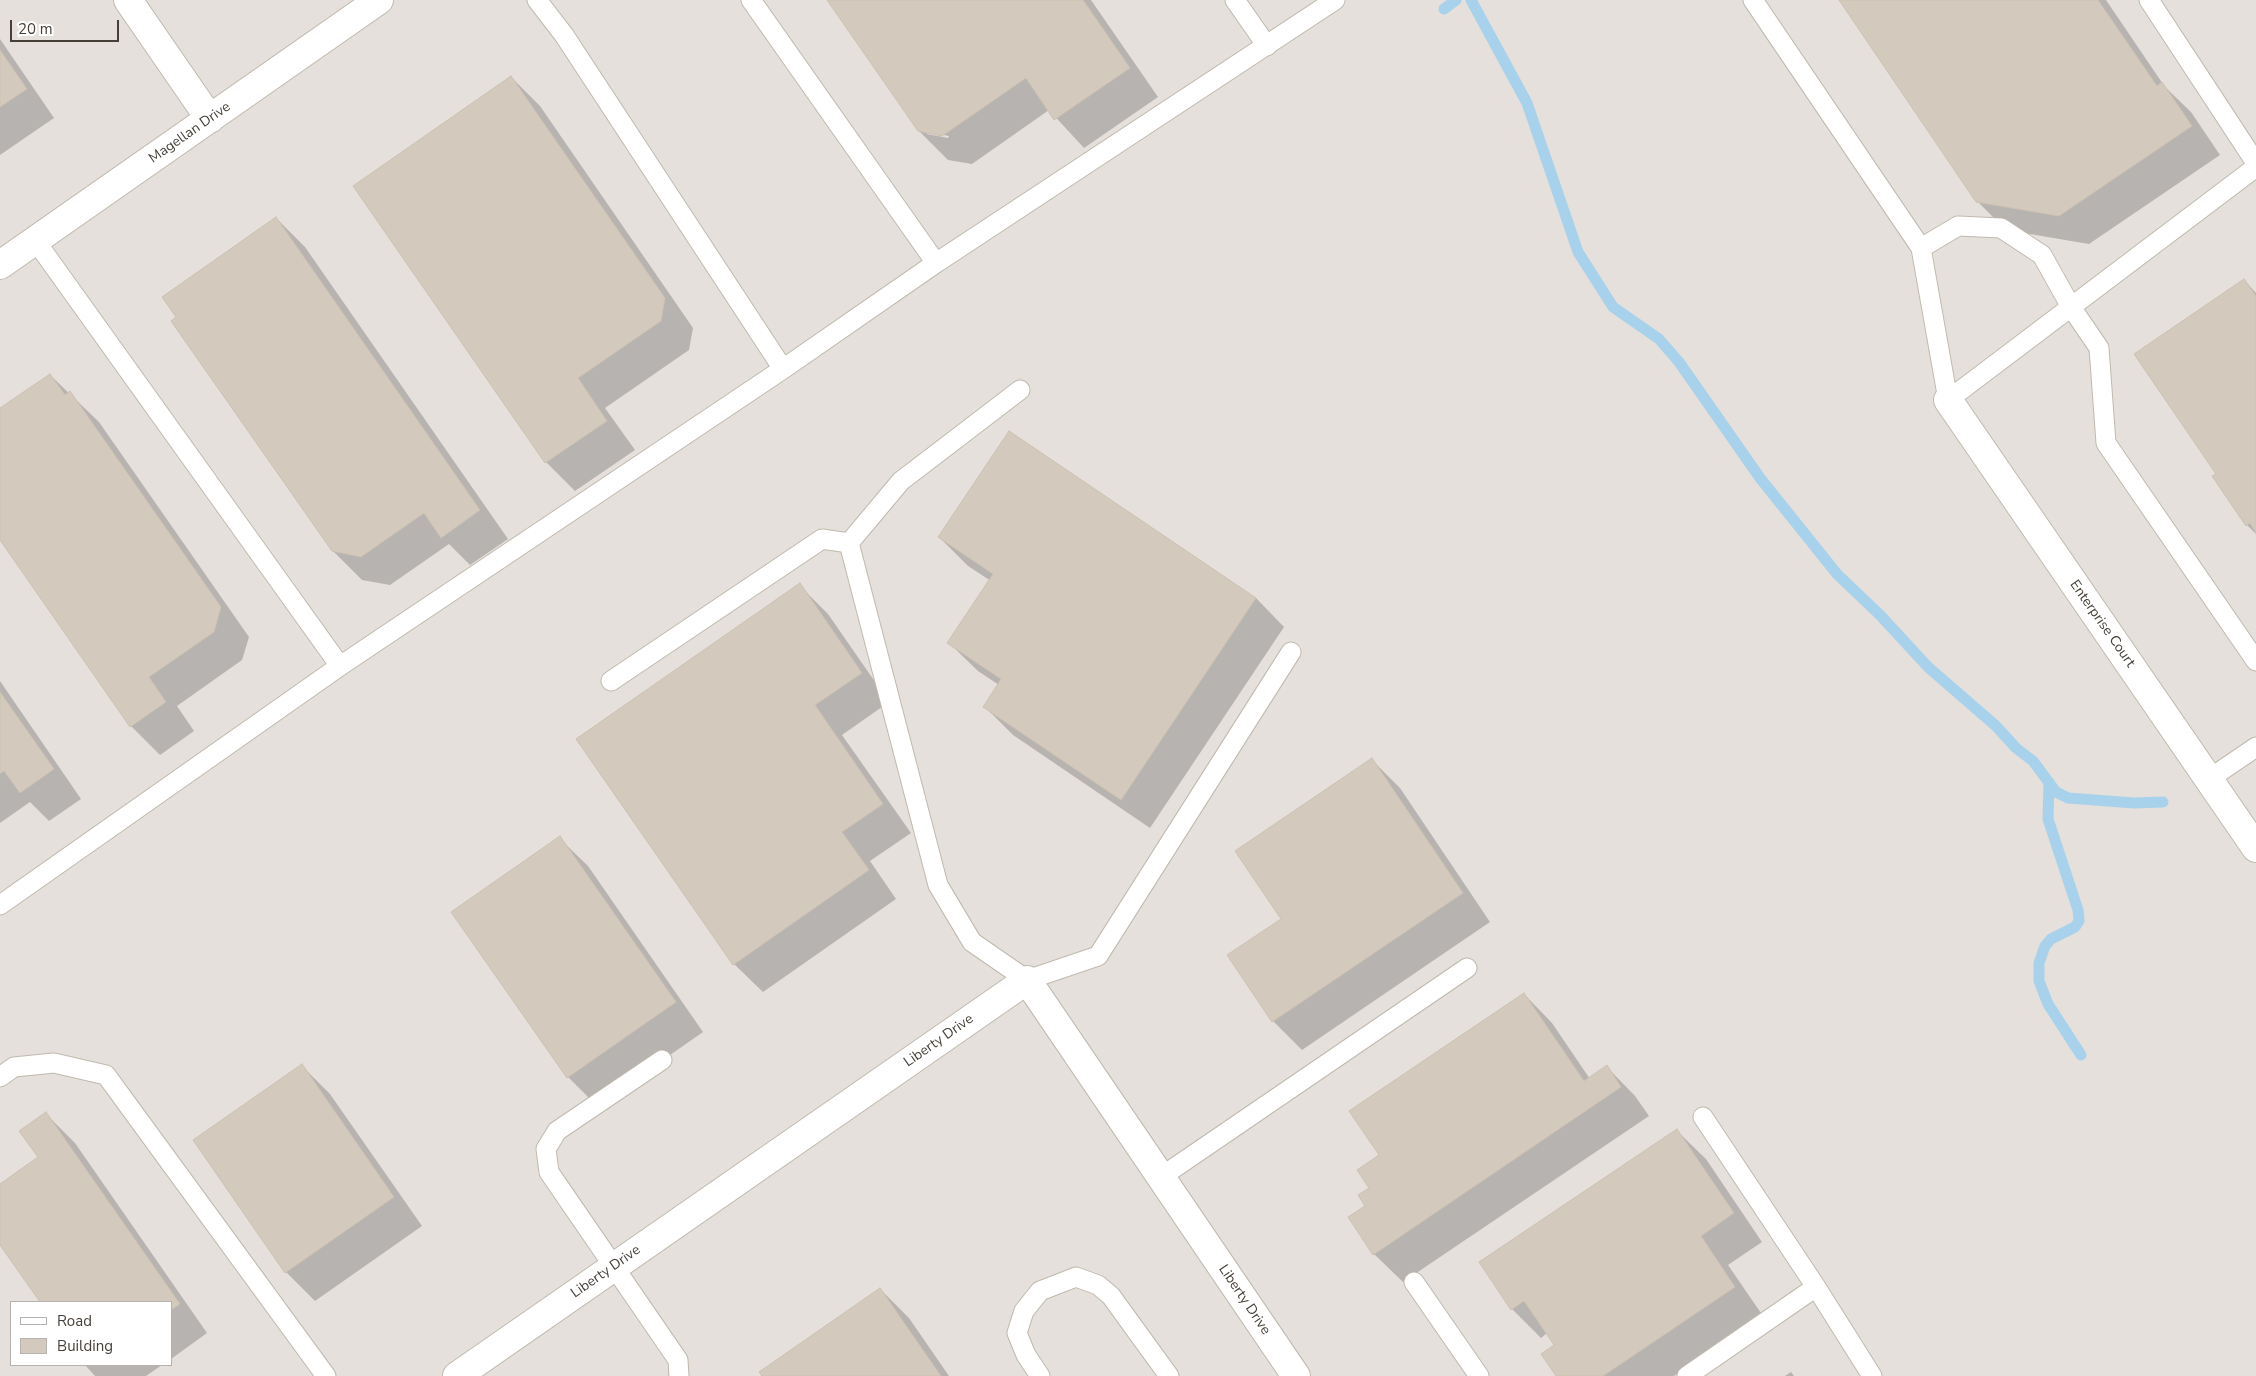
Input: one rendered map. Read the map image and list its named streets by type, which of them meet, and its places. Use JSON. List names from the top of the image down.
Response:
{
  "streets": {
    "street": ["Magellan Drive", "Enterprise Court", "Liberty Drive"]
  },
  "legend": ["Road", "Building"],
  "scale_bar": "20 m"
}
